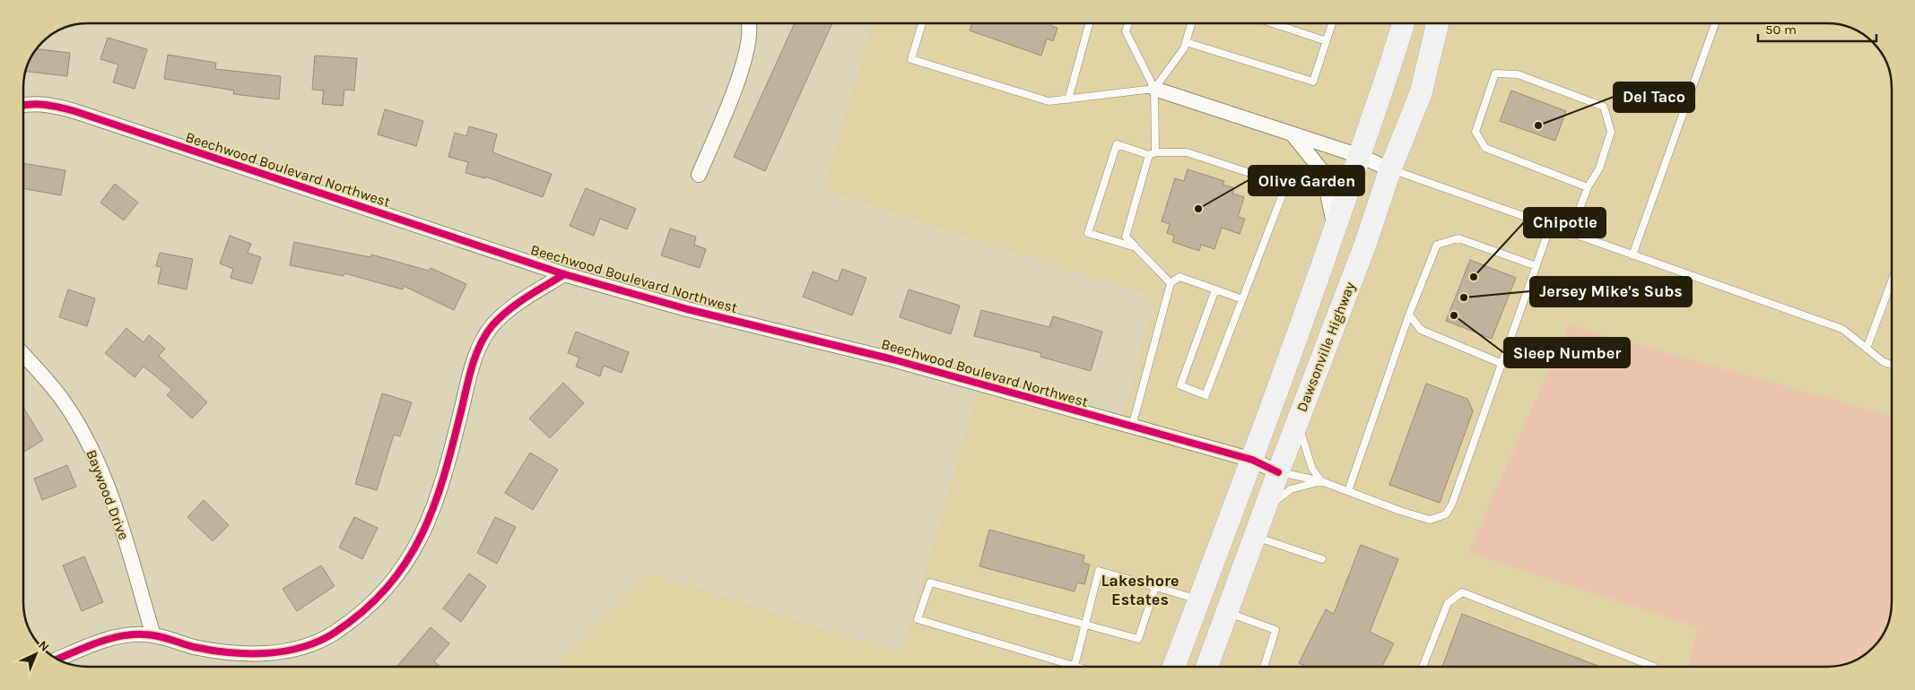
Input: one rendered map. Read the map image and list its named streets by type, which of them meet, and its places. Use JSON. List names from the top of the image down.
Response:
{
  "streets": {
    "main road": ["Dawsonville Highway"],
    "street": ["Beechwood Boulevard Northwest", "Baywood Drive"]
  },
  "crossings": [
    ["Beechwood Boulevard Northwest", "Dawsonville Highway"]
  ],
  "districts": ["Lakeshore Estates"],
  "places": [
    "Del Taco",
    "Olive Garden",
    "Chipotle",
    "Jersey Mike's Subs",
    "Sleep Number"
  ],
  "scale_bar": "50 m",
  "north": "top right"
}
